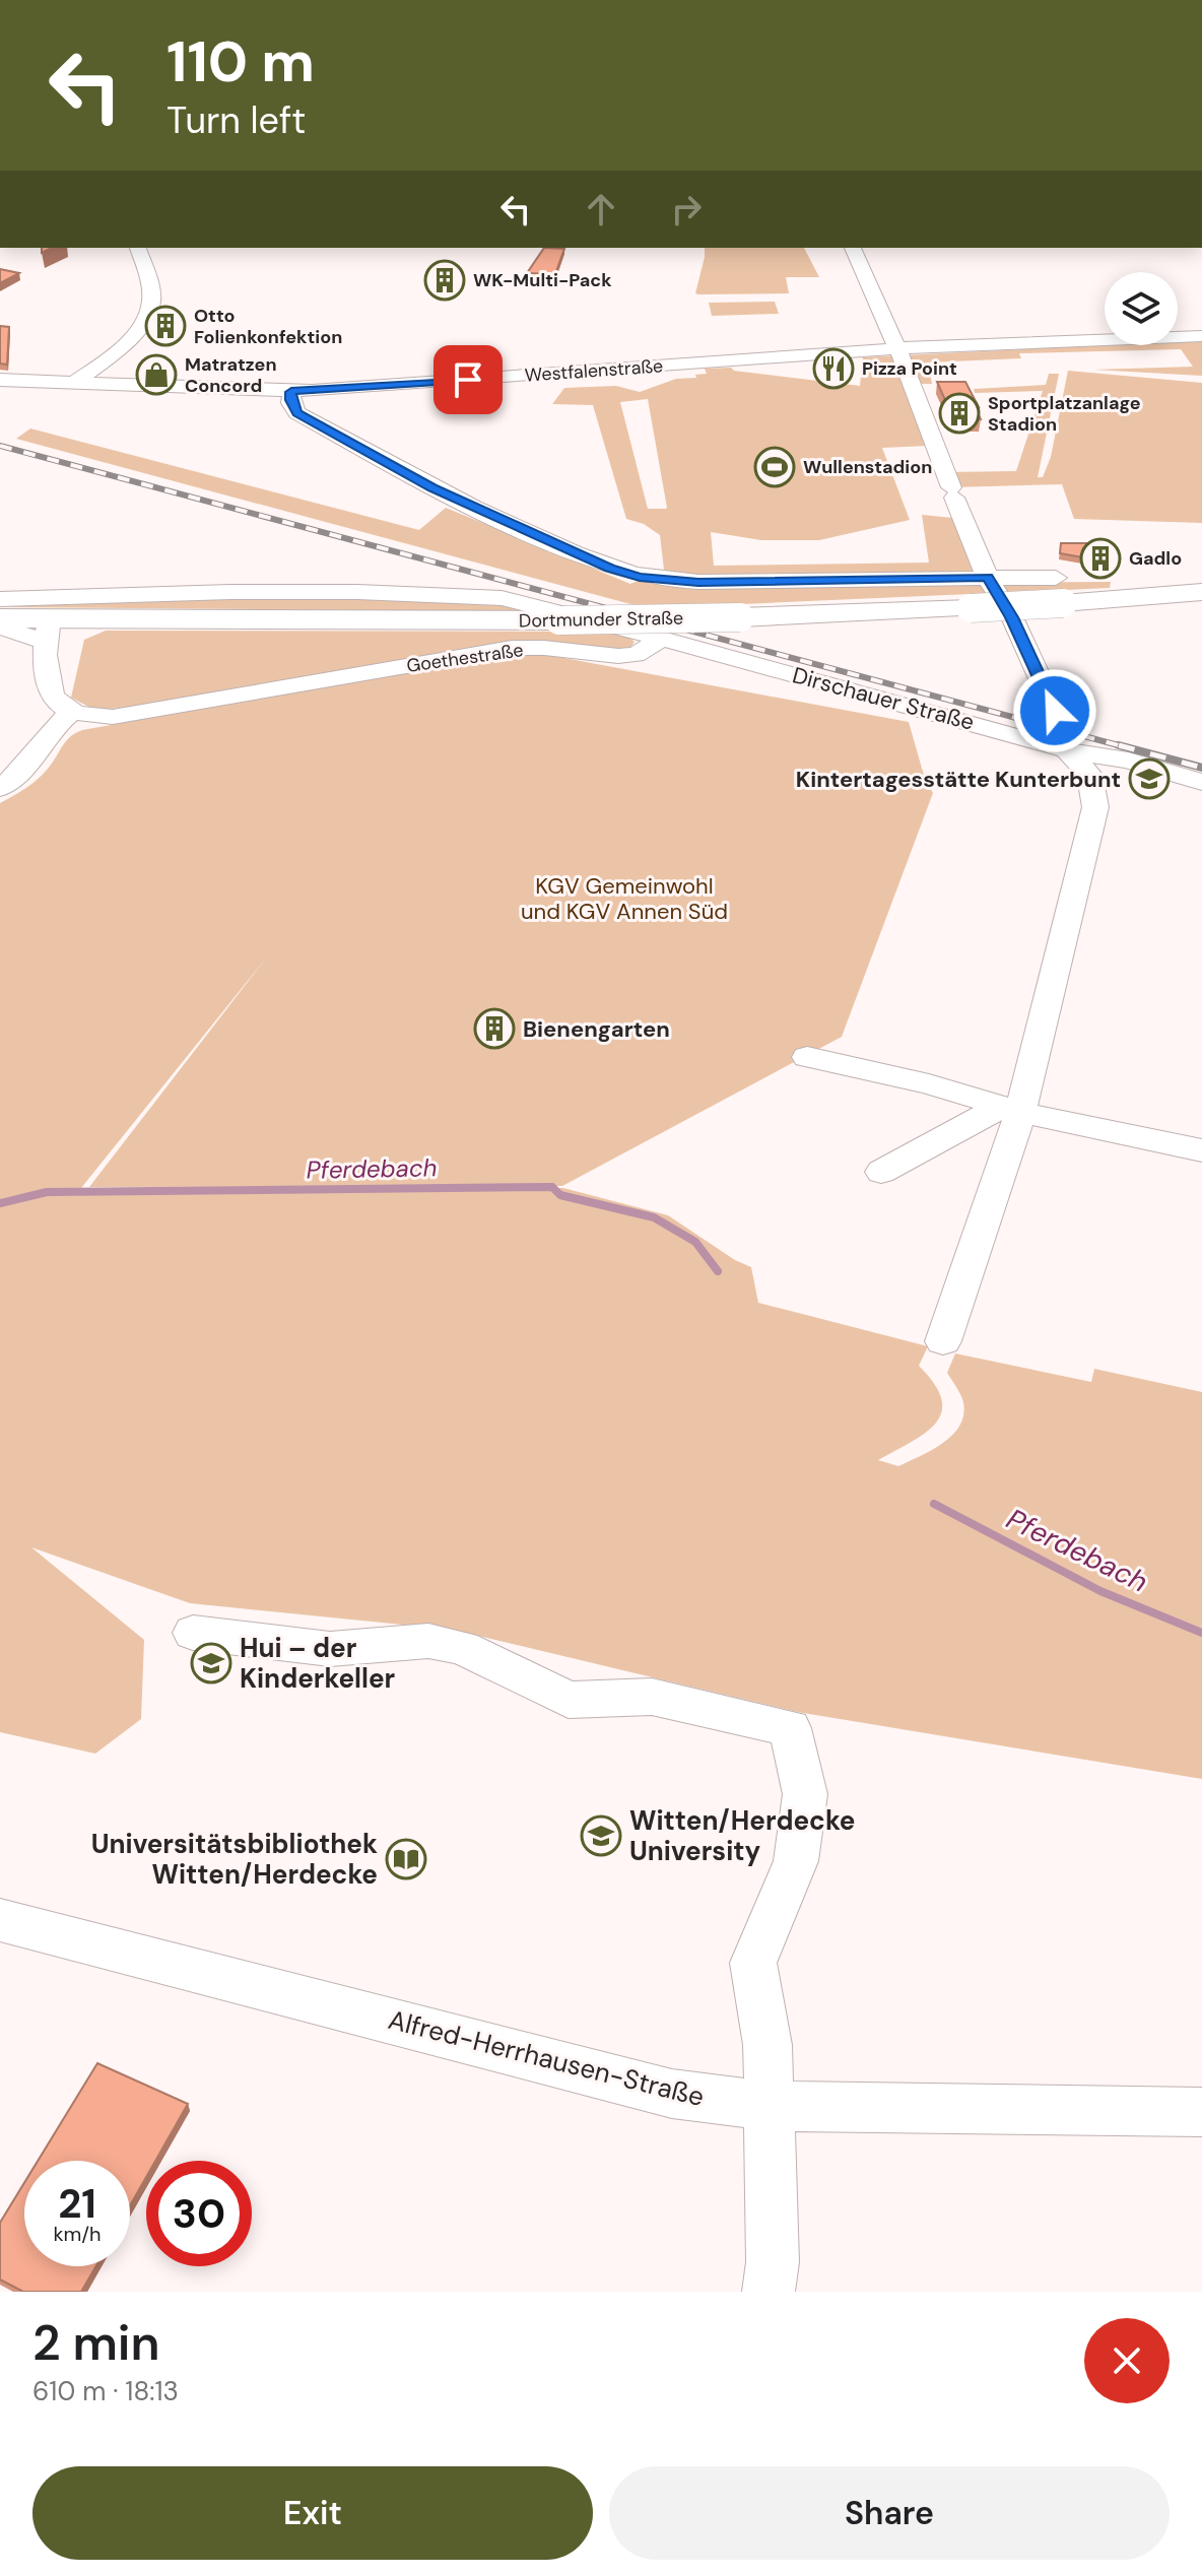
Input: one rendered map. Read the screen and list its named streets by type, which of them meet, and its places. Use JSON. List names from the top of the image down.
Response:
{
  "streets": {
    "main road": ["Dortmunder Straße"],
    "street": [
      "Westfalenstraße",
      "Goethestraße",
      "Dirschauer Straße",
      "Alfred-Herrhausen-Straße"
    ]
  },
  "crossings": [
    ["Goethestraße", "Dirschauer Straße"]
  ],
  "water": ["Pferdebach"],
  "parks": ["KGV Gemeinwohl und KGV Annen Süd"],
  "places": {
    "building": [
      "WK-Multi-Pack",
      "Otto Folienkonfektion",
      "Sportplatzanlage Stadion",
      "Gadlo",
      "Bienengarten"
    ],
    "restaurant": ["Pizza Point"],
    "shop": ["Matratzen Concord"],
    "sports": ["Wullenstadion"],
    "school or university": ["Kintertagesstätte Kunterbunt", "Hui – der Kinderkeller", "Witten/Herdecke University"],
    "library": ["Universitätsbibliothek Witten/Herdecke"]
  },
  "page": {
    "turn": ["110 m", "Turn left"],
    "speed": "21 km/h",
    "limit": "30",
    "heading": ["2 min", "610 m · 18:13"],
    "buttons": ["Exit", "Share"]
  }
}
